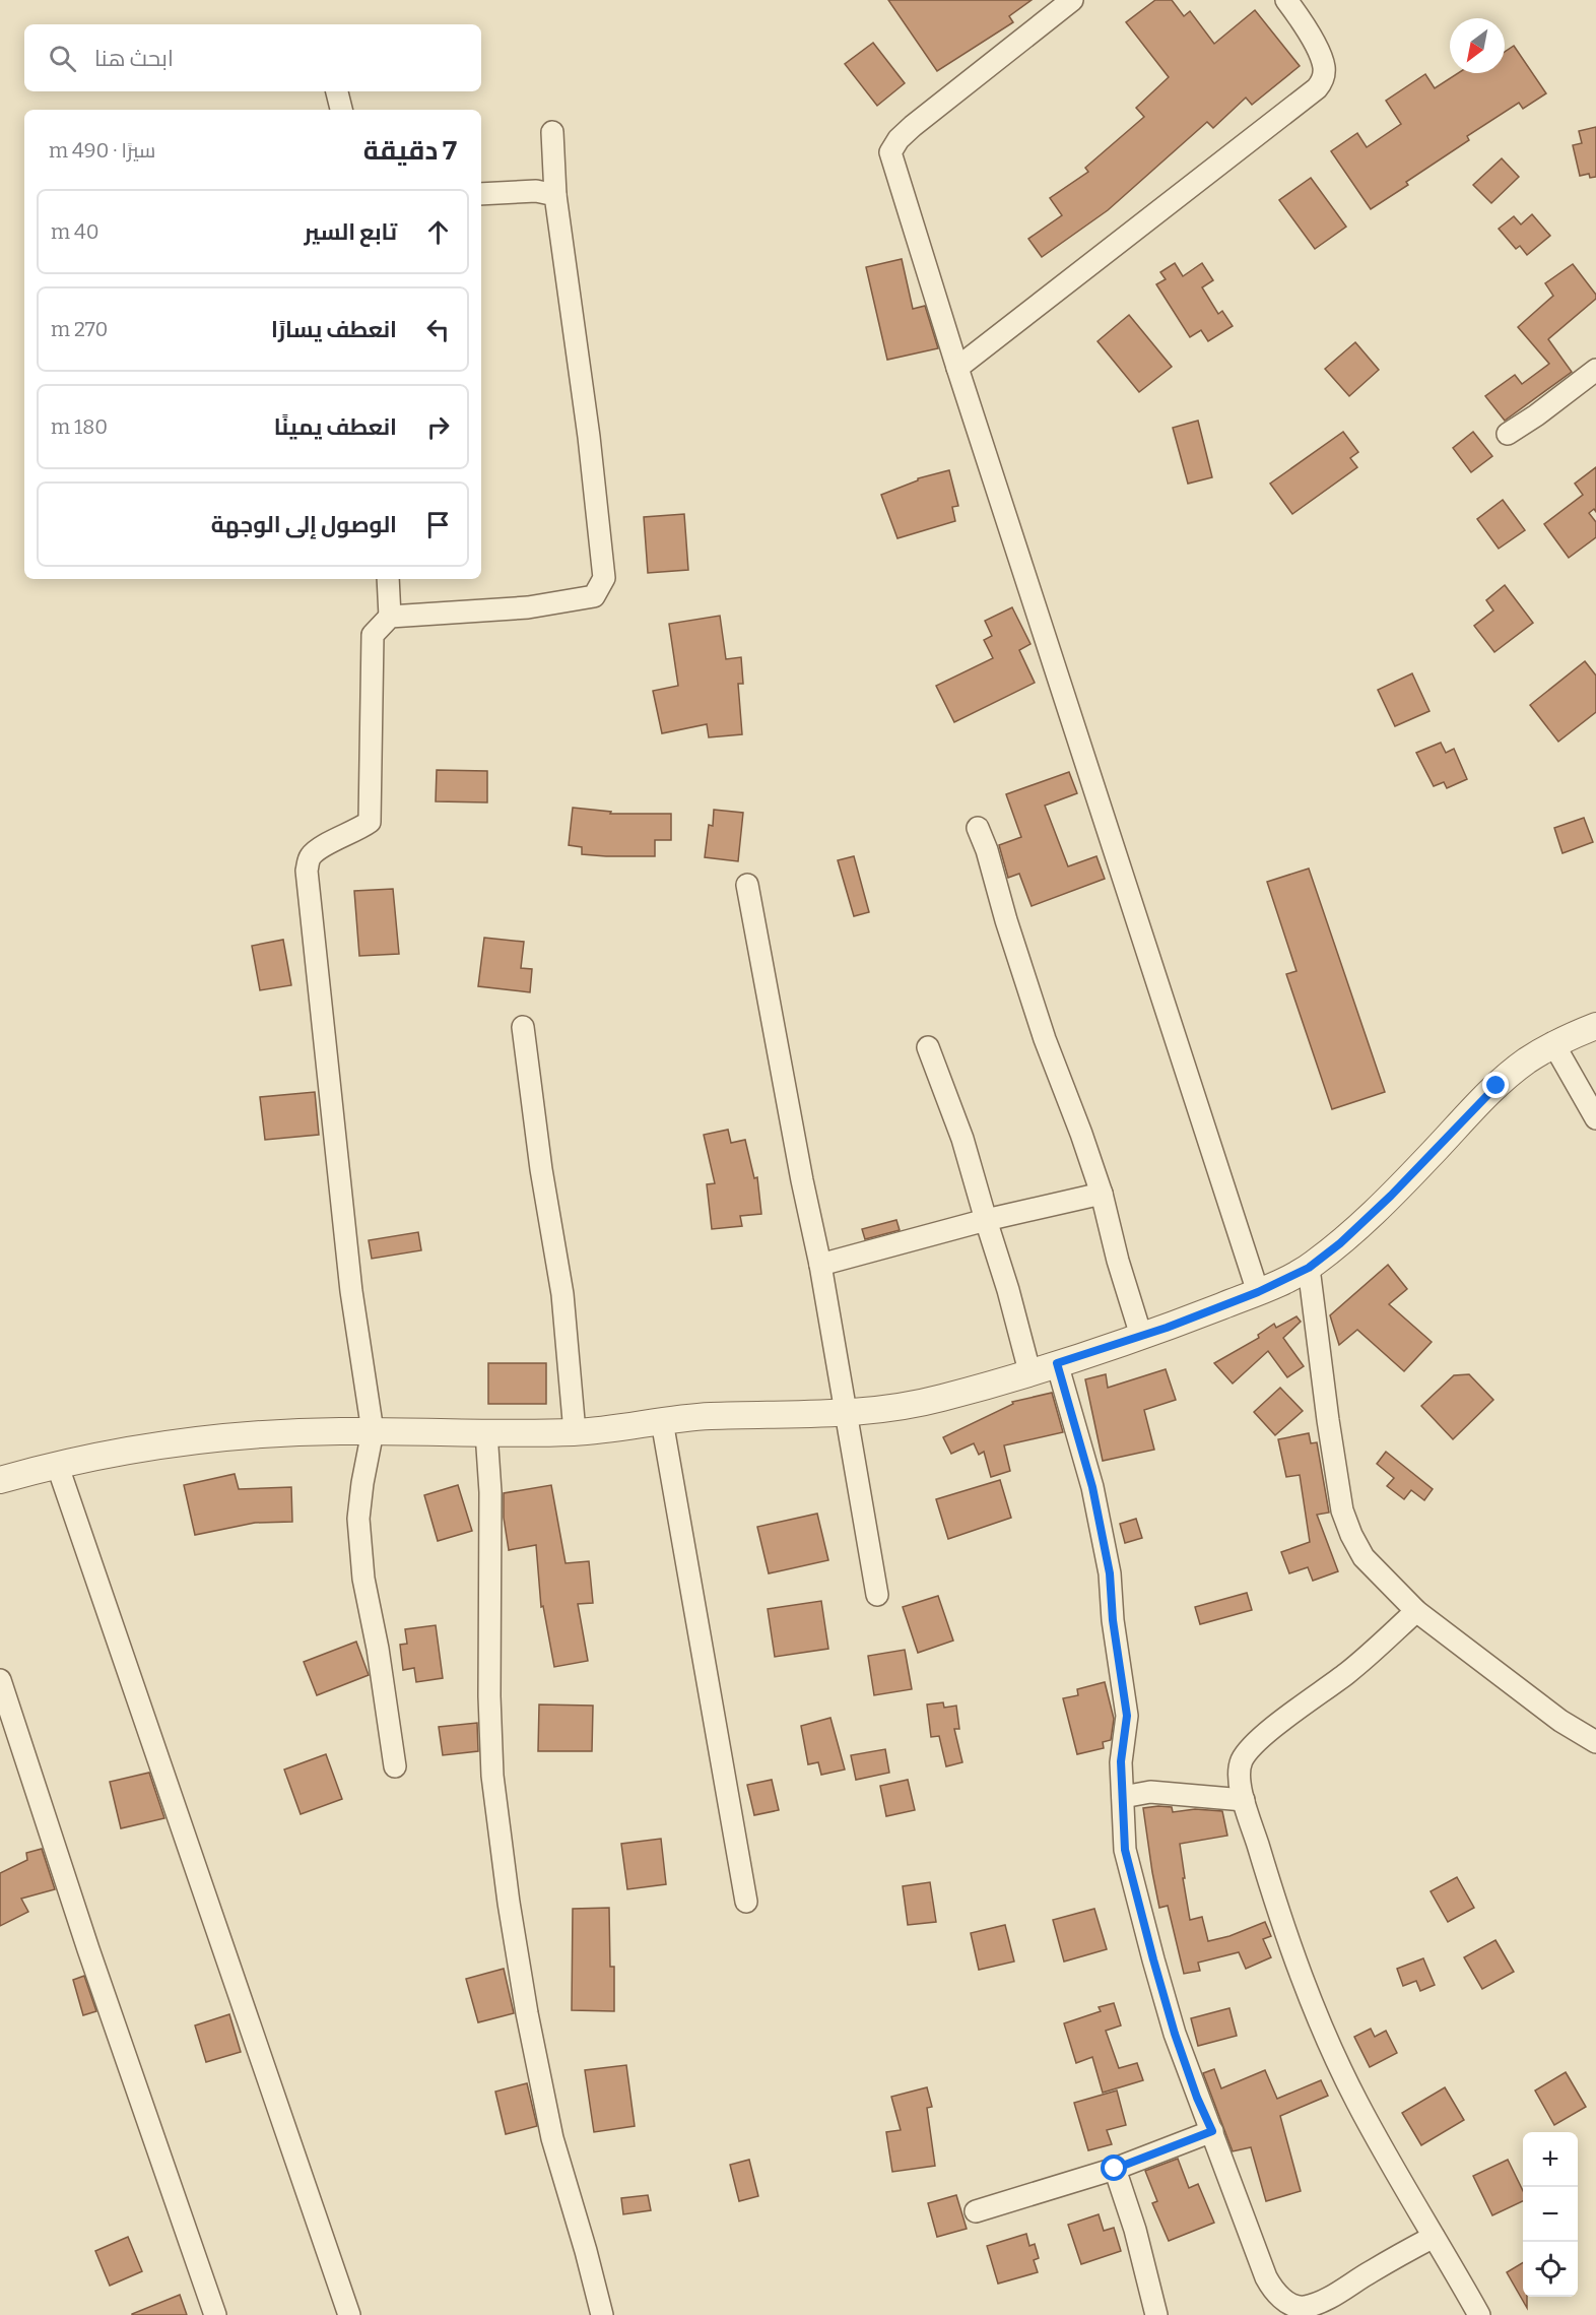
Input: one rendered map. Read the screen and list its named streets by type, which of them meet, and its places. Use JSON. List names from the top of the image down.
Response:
{
  "north": "bottom left",
  "page": {
    "search": "ابحث هنا",
    "heading": ["7 دقيقة", "سيرًا · 490 m"],
    "list": [
      ["تابع السير", "40 m"],
      ["انعطف يسارًا", "270 m"],
      ["انعطف يمينًا", "180 m"],
      "الوصول إلى الوجهة"
    ],
    "map_buttons": ["+", "−"]
  }
}
